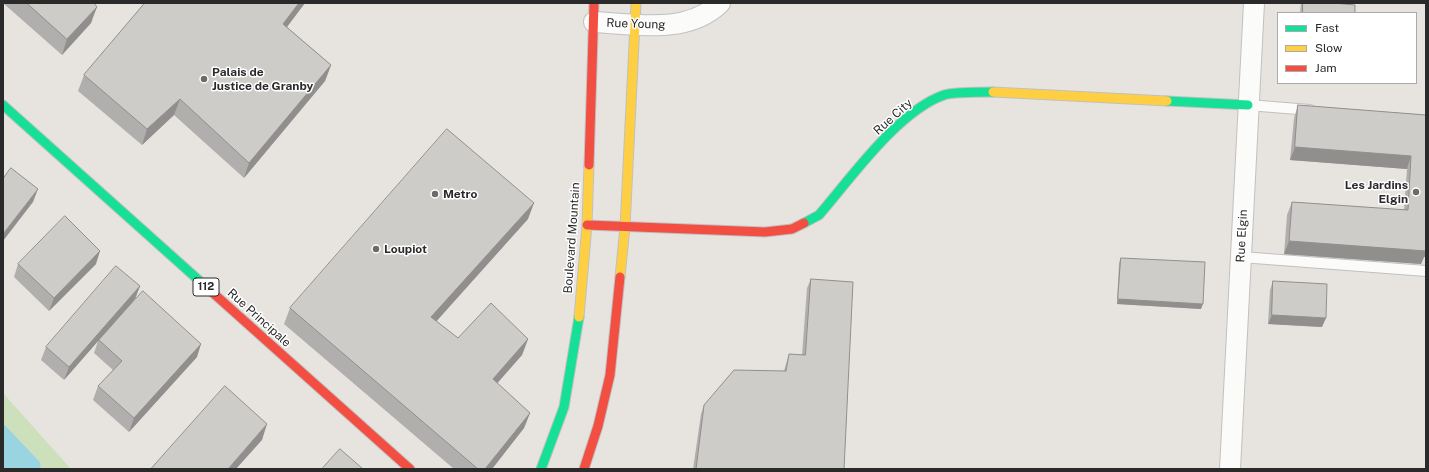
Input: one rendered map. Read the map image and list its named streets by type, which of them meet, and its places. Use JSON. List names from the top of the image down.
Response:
{
  "streets": {
    "street": [
      "Rue Young",
      "Rue City",
      "Rue Elgin",
      "Boulevard Mountain",
      "112",
      "Rue Principale"
    ]
  },
  "crossings": [
    ["Rue Young", "Boulevard Mountain"],
    ["Rue City", "Rue Elgin"],
    ["Rue City", "Boulevard Mountain"]
  ],
  "places": [
    "Palais de Justice de Granby",
    "Les Jardins Elgin",
    "Metro",
    "Loupiot"
  ],
  "legend": ["Fast", "Slow", "Jam"]
}
